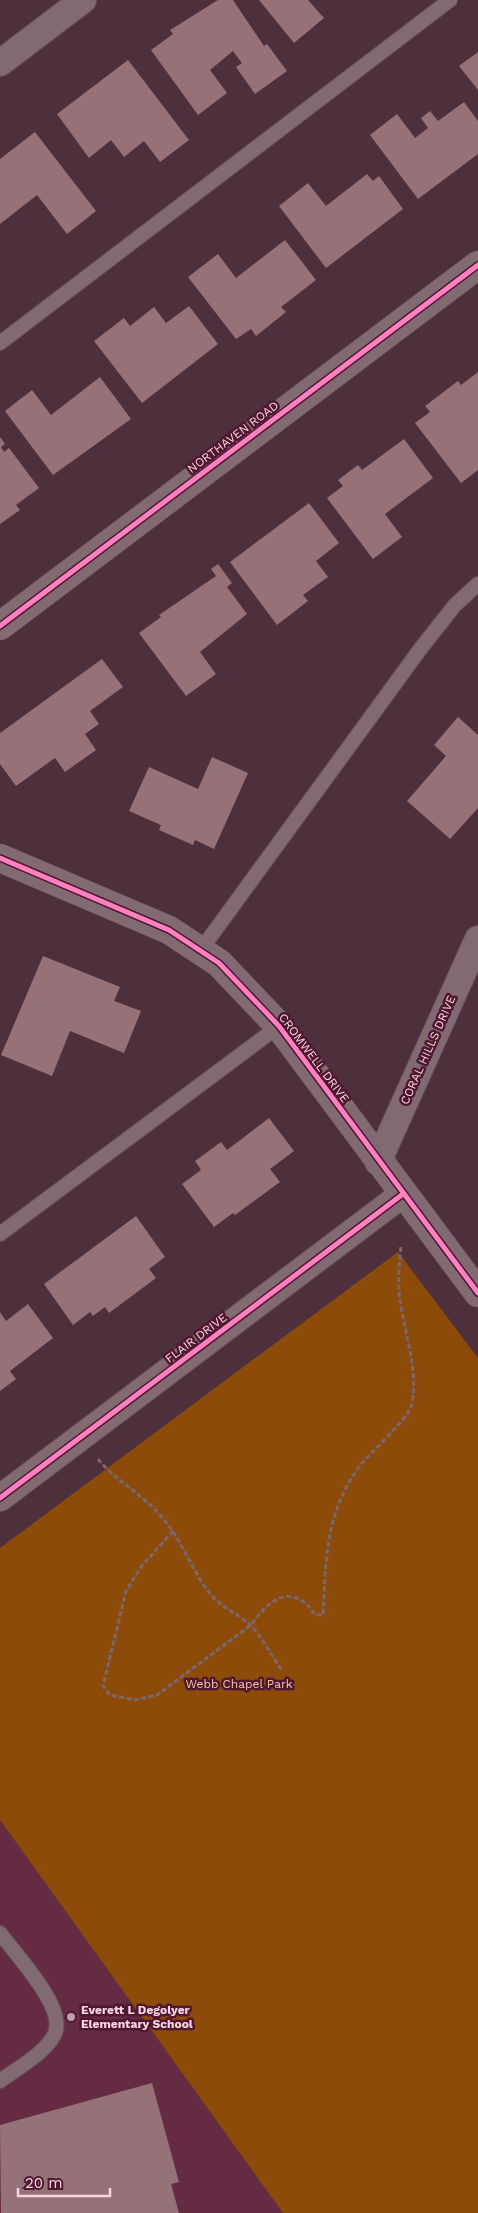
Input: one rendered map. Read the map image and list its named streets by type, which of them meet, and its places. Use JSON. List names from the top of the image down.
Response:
{
  "streets": {
    "street": [
      "NORTHAVEN ROAD",
      "CORAL HILLS DRIVE",
      "CROMWELL DRIVE",
      "FLAIR DRIVE"
    ]
  },
  "crossings": [
    ["CORAL HILLS DRIVE", "CROMWELL DRIVE"],
    ["CROMWELL DRIVE", "FLAIR DRIVE"]
  ],
  "parks": ["Webb Chapel Park"],
  "places": ["Everett L Degolyer Elementary School"],
  "scale_bar": "20 m"
}
